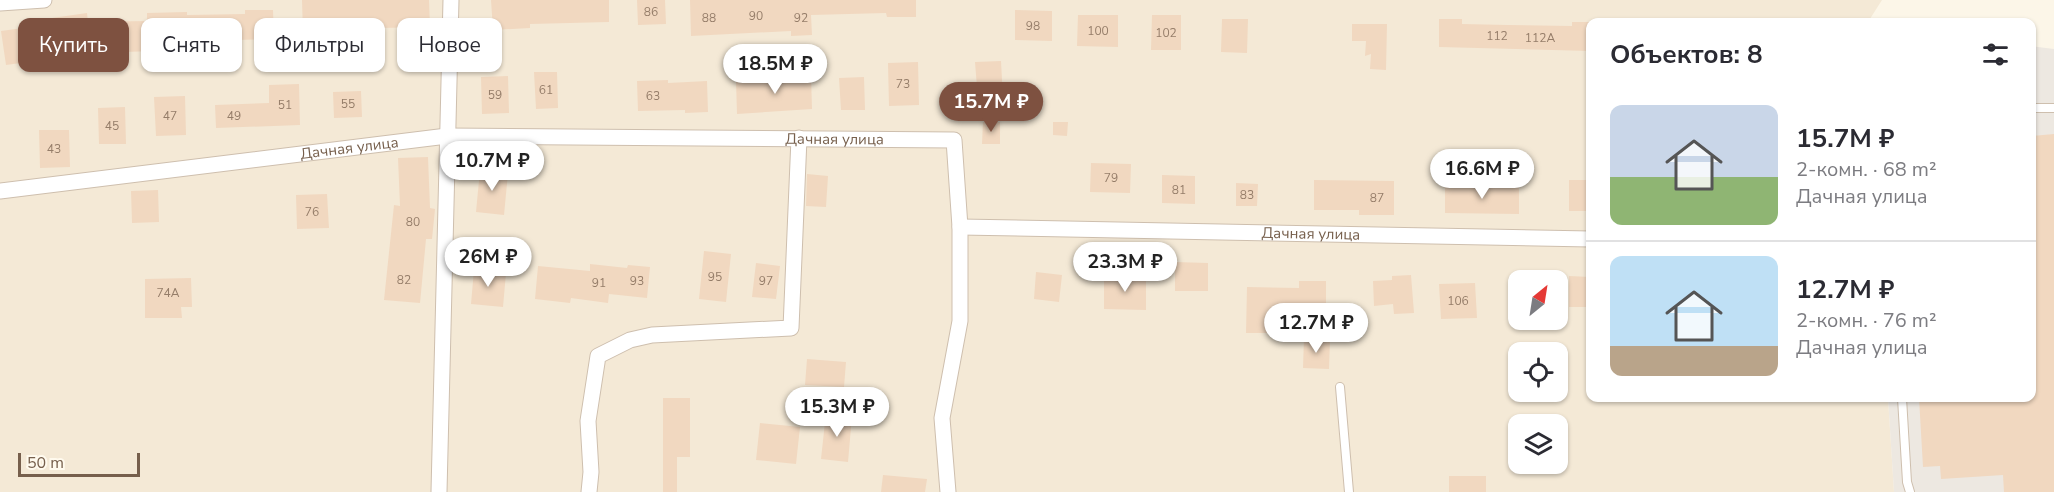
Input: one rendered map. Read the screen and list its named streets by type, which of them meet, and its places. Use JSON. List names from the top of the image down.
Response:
{
  "streets": {
    "street": ["Дачная улица"]
  },
  "house_numbers": [
    "86",
    "90",
    "88",
    "92",
    "98",
    "100",
    "102",
    "112",
    "112А",
    "73",
    "61",
    "59",
    "63",
    "55",
    "51",
    "47",
    "49",
    "45",
    "43",
    "79",
    "81",
    "83",
    "87",
    "76",
    "80",
    "95",
    "82",
    "93",
    "97",
    "91",
    "74А",
    "106"
  ],
  "scale_bar": "50 m",
  "north": "top right",
  "page": {
    "chip": [
      "Купить",
      "Снять",
      "Фильтры",
      "Новое"
    ],
    "heading": "Объектов: 8",
    "price": [
      "18.5M ₽",
      "15.7M ₽",
      "10.7M ₽",
      "16.6M ₽",
      "26M ₽",
      "23.3M ₽",
      "12.7M ₽",
      "15.3M ₽"
    ],
    "list": [
      {
        "name": "15.7M ₽",
        "note": "2-комн. · 68 m² · Дачная улица"
      },
      {
        "name": "12.7M ₽",
        "note": "2-комн. · 76 m² · Дачная улица"
      }
    ],
    "scale": "50 m"
  }
}
